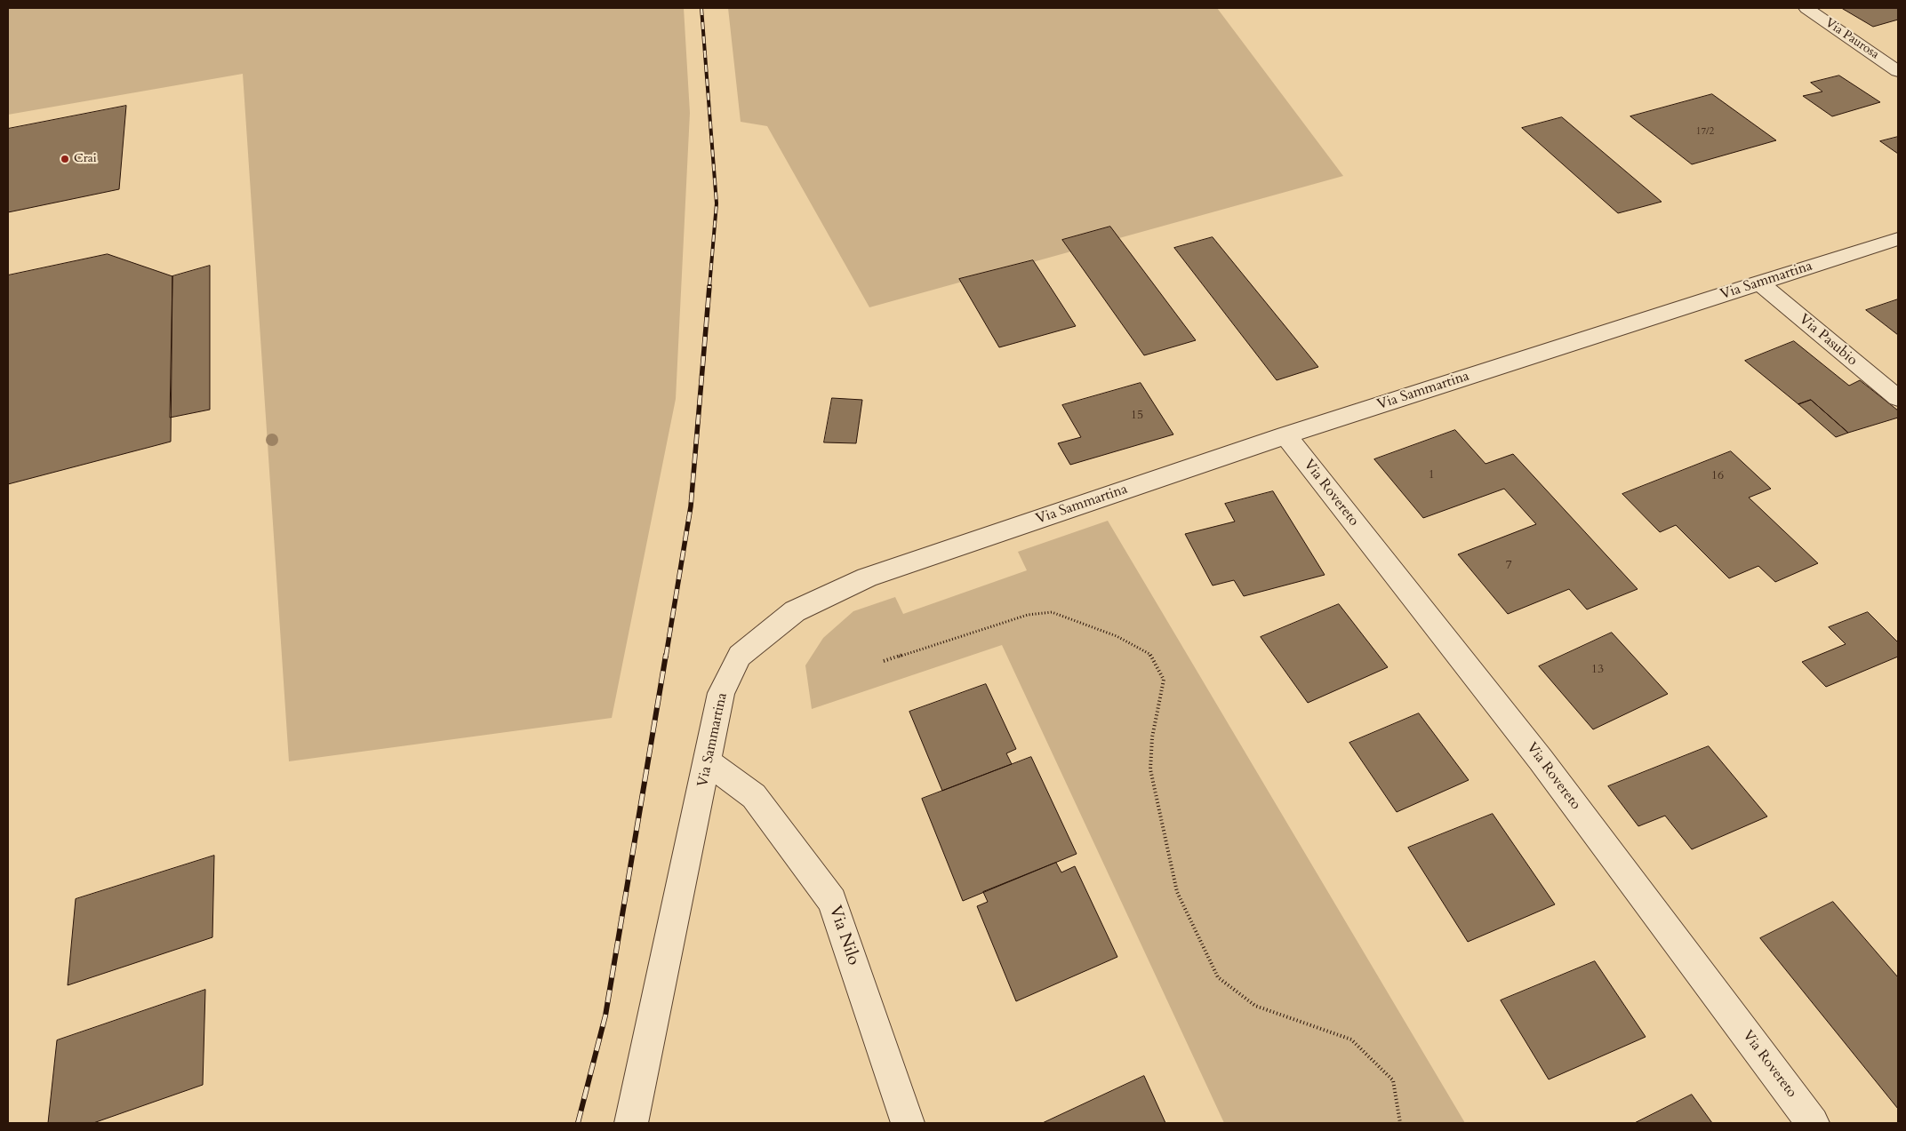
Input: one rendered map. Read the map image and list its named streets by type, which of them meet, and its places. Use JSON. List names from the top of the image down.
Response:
{
  "streets": {
    "street": [
      "Via Paurosa",
      "Via Sammartina",
      "Via Pasubio",
      "Via Rovereto",
      "Via Nilo"
    ]
  },
  "crossings": [
    ["Via Sammartina", "Via Pasubio"],
    ["Via Sammartina", "Via Rovereto"],
    ["Via Sammartina", "Via Nilo"]
  ],
  "places": ["Crai"],
  "house_numbers": [
    "17/2",
    "15",
    "1",
    "16",
    "7",
    "13"
  ]
}
